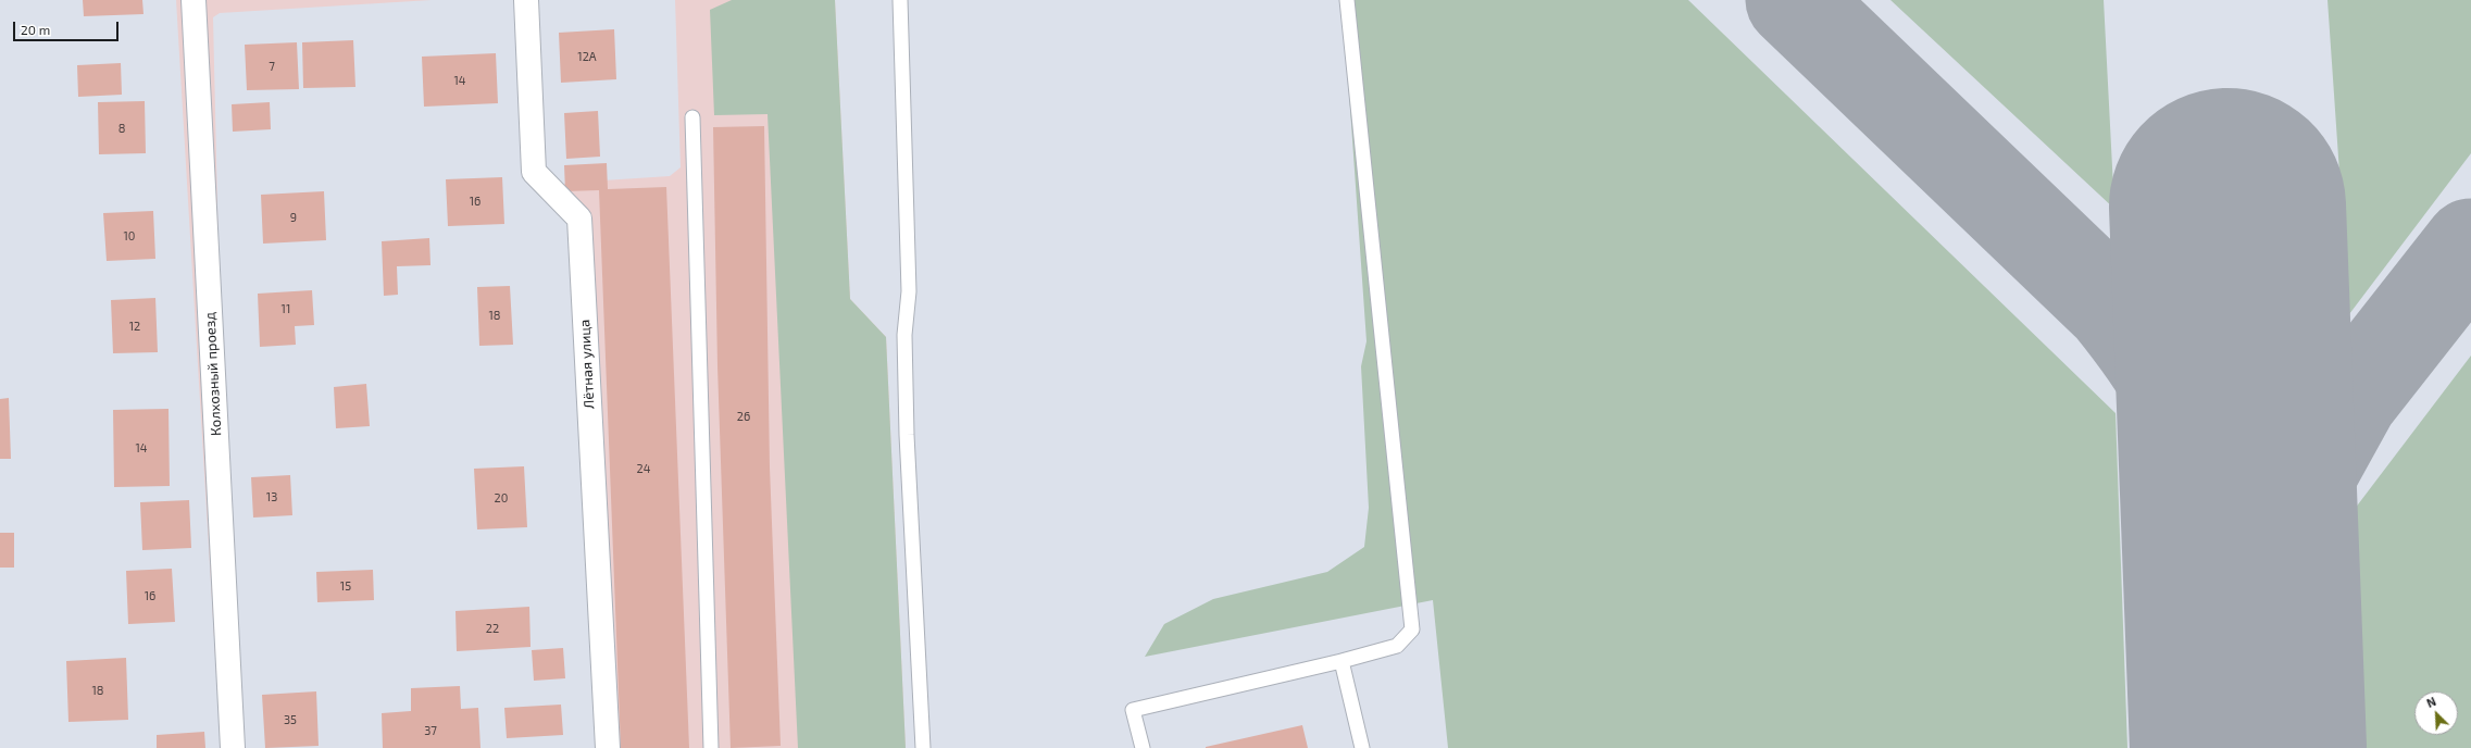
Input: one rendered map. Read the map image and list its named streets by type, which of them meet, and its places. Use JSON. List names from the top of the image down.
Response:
{
  "streets": {
    "street": ["Лётная улица", "Колхозный проезд"]
  },
  "house_numbers": [
    "12А",
    "7",
    "14",
    "8",
    "16",
    "9",
    "10",
    "11",
    "18",
    "12",
    "26",
    "14",
    "24",
    "13",
    "20",
    "15",
    "16",
    "22",
    "18",
    "35",
    "37"
  ],
  "scale_bar": "20 m",
  "north": "top left"
}
